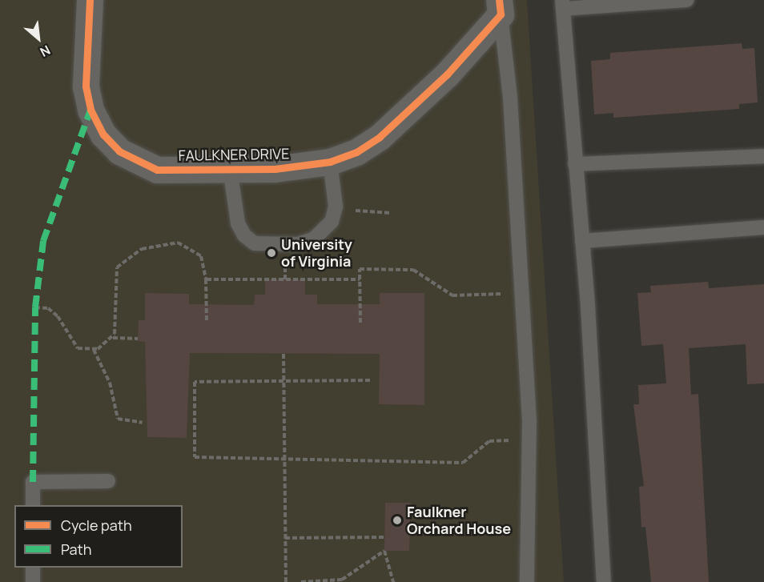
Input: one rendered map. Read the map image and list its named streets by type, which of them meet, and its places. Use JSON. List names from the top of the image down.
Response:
{
  "streets": {
    "street": ["FAULKNER DRIVE"]
  },
  "places": ["University of Virginia", "Faulkner Orchard House"],
  "legend": ["Cycle path", "Path"],
  "north": "bottom right"
}
